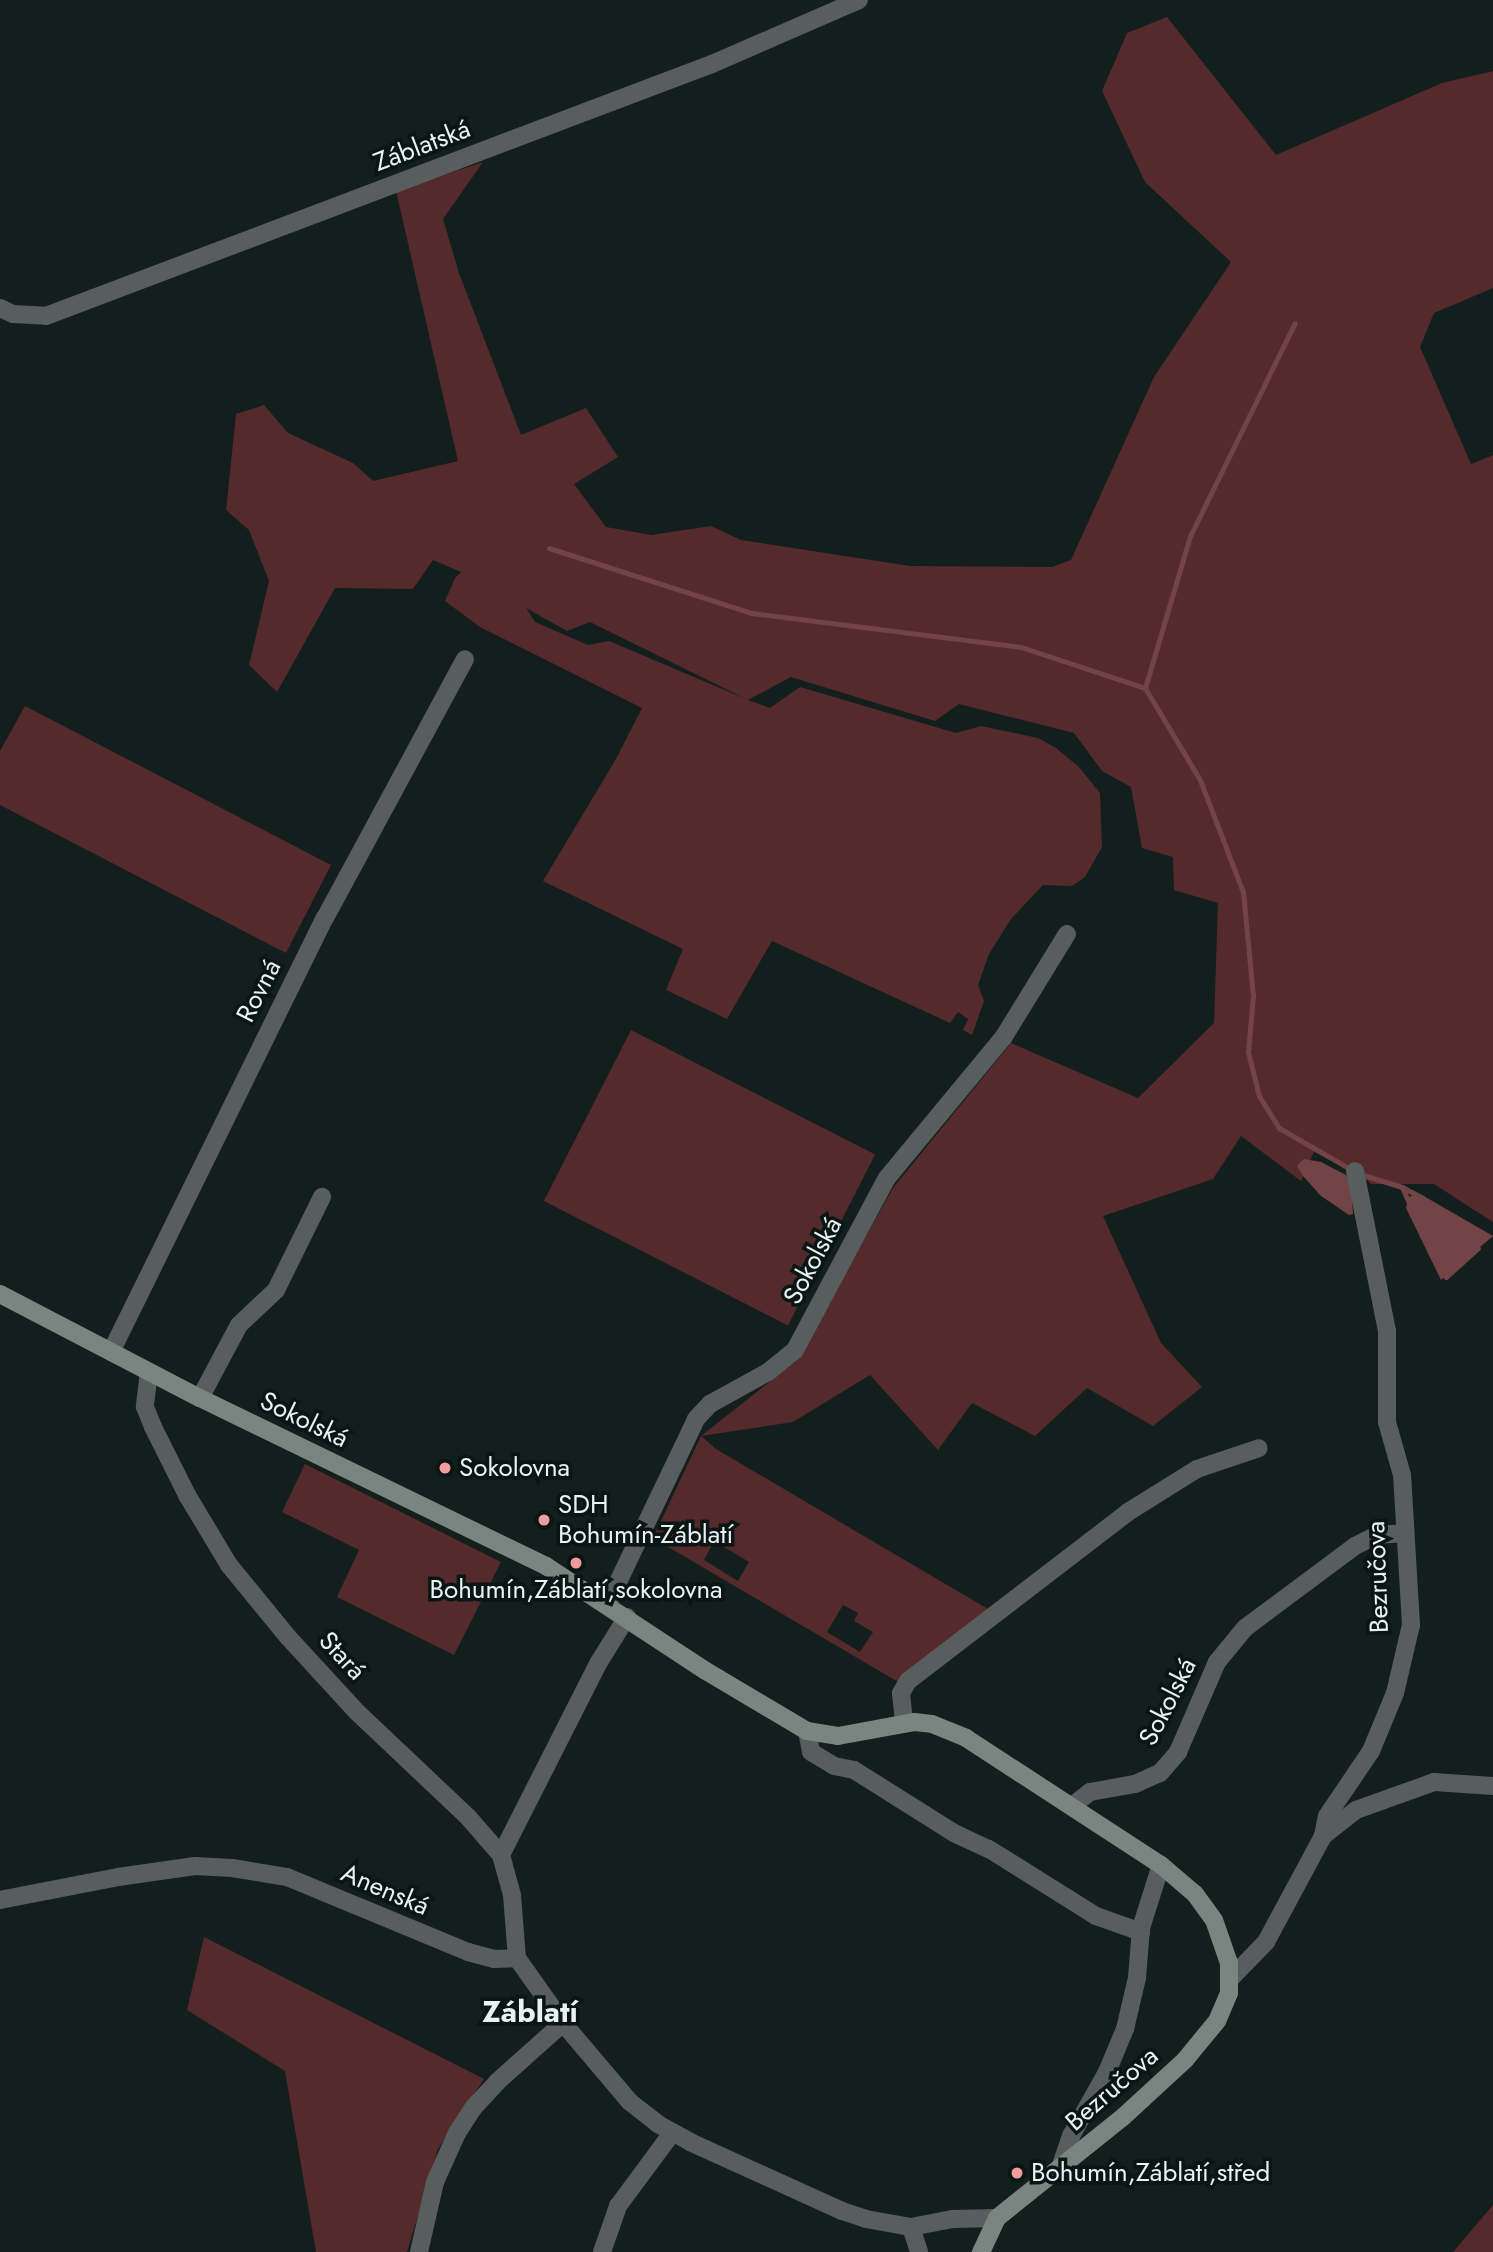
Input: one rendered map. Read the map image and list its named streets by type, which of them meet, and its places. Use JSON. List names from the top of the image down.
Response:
{
  "streets": {
    "main road": ["Sokolská", "Bezručova"],
    "street": [
      "Záblatská",
      "Rovná",
      "Stará",
      "Anenská"
    ]
  },
  "crossings": [
    ["Rovná", "Sokolská"],
    ["Sokolská", "Bezručova"],
    ["Sokolská", "Stará"],
    ["Stará", "Anenská"]
  ],
  "districts": ["Záblatí"],
  "places": [
    "Sokolovna",
    "SDH Bohumín-Záblatí",
    "Bohumín,Záblatí,sokolovna",
    "Bohumín,Záblatí,střed"
  ]
}
